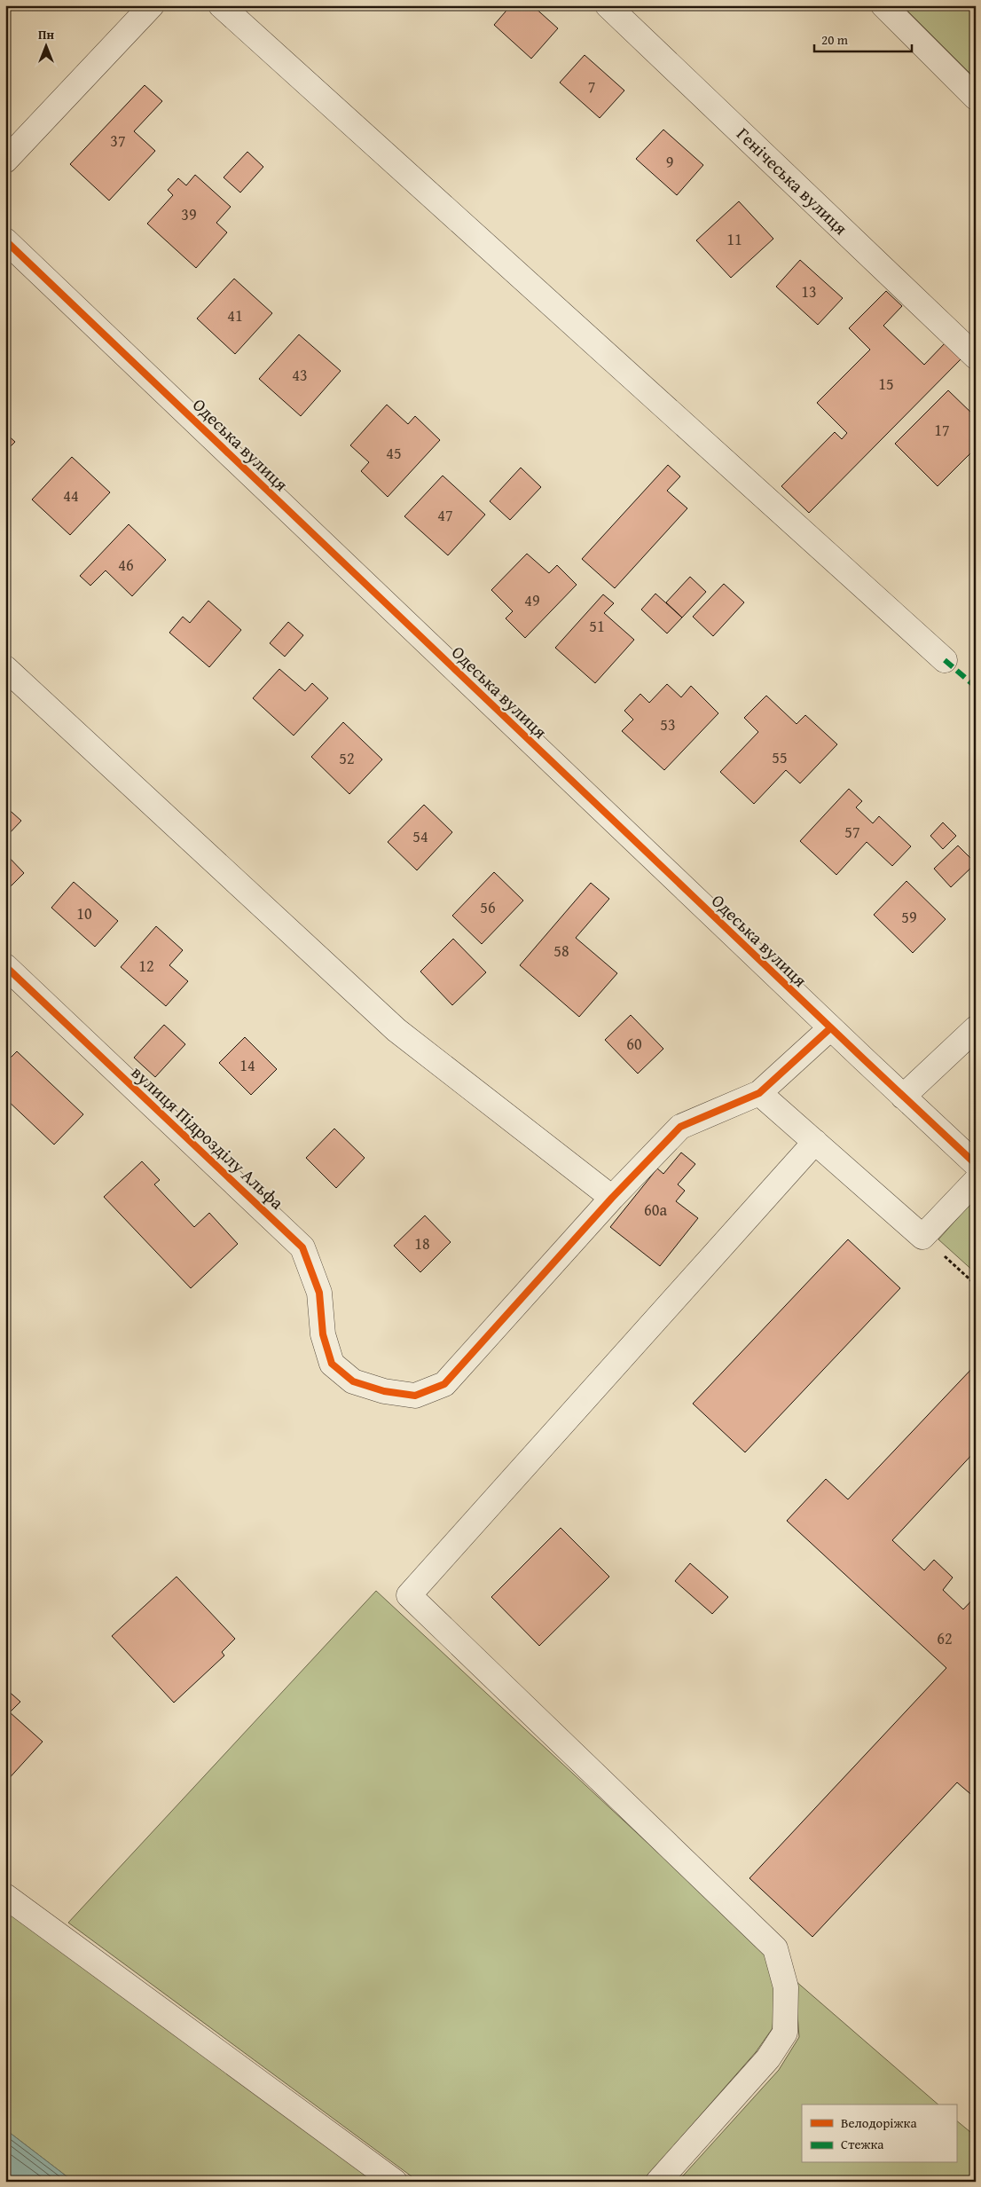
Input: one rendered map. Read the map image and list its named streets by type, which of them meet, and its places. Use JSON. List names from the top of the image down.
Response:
{
  "streets": {
    "street": ["Генічеська вулиця", "Одеська вулиця", "вулиця Підрозділу Альфа"]
  },
  "house_numbers": [
    "7",
    "37",
    "9",
    "39",
    "11",
    "13",
    "41",
    "43",
    "15",
    "17",
    "45",
    "44",
    "47",
    "46",
    "49",
    "51",
    "53",
    "55",
    "52",
    "57",
    "54",
    "56",
    "10",
    "59",
    "58",
    "12",
    "60",
    "14",
    "60а",
    "18",
    "62"
  ],
  "legend": ["Велодоріжка", "Стежка"],
  "scale_bar": "20 m",
  "north": "top"
}
